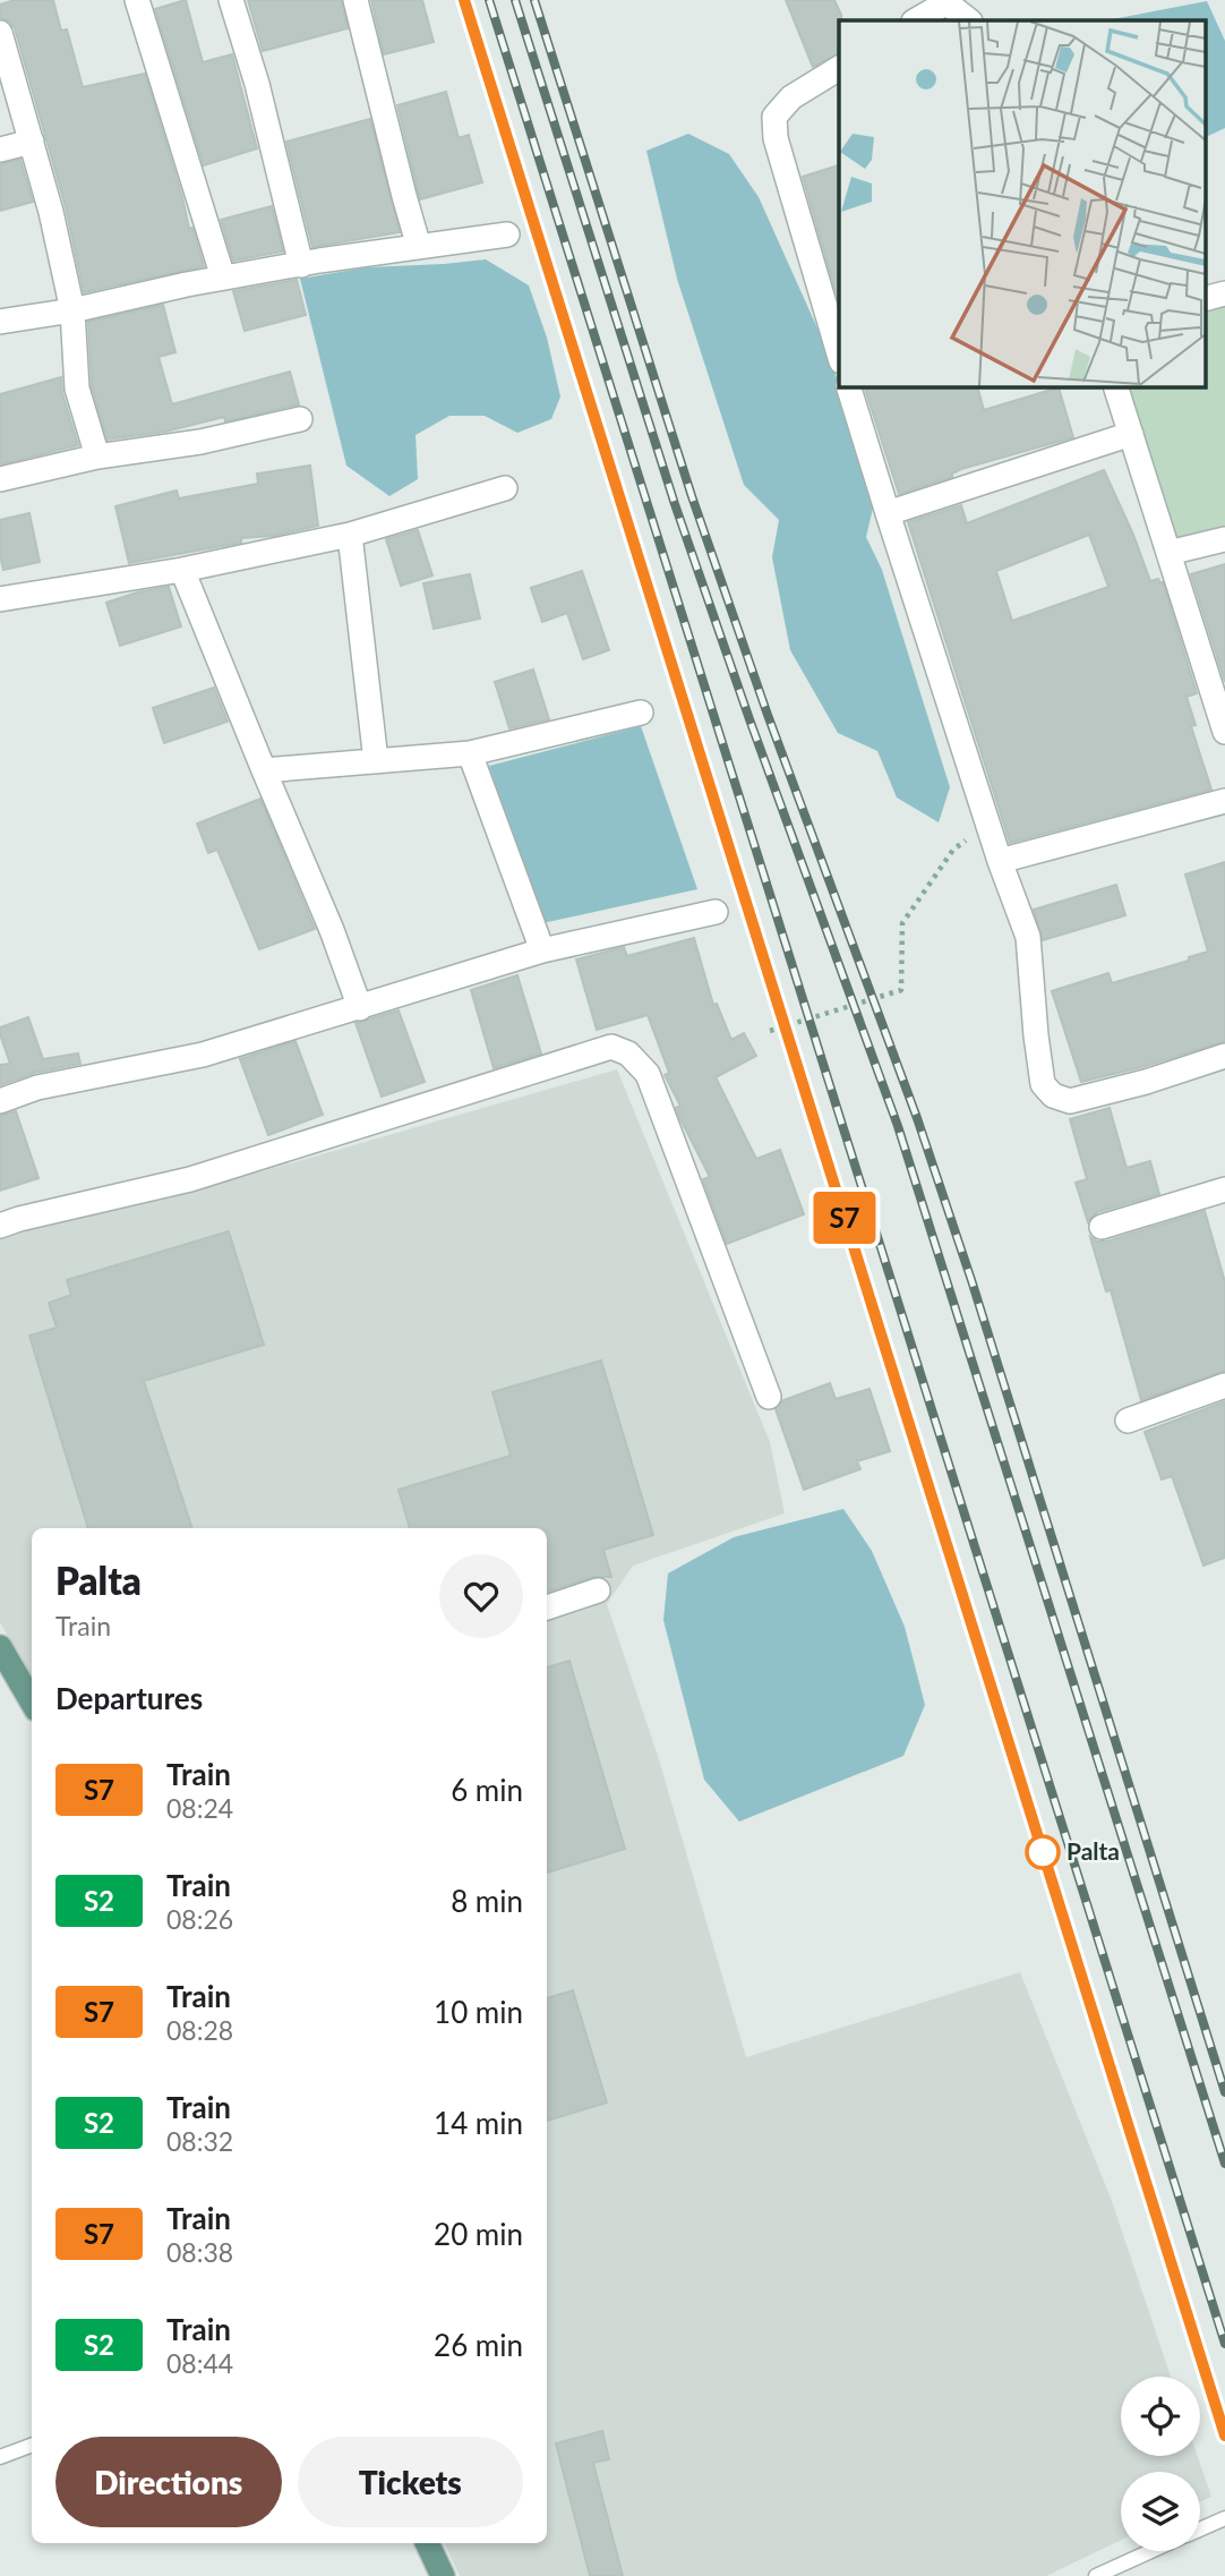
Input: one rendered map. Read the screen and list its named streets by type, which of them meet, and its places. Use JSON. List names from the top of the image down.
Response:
{
  "places": ["Palta"],
  "page": {
    "on_map": "S7",
    "heading": [
      ["Palta", "Train"],
      "Departures"
    ],
    "list": [
      {
        "mark": "S7",
        "name": "Train",
        "note": "08:24",
        "value": "6 min"
      },
      {
        "mark": "S2",
        "name": "Train",
        "note": "08:26",
        "value": "8 min"
      },
      {
        "mark": "S7",
        "name": "Train",
        "note": "08:28",
        "value": "10 min"
      },
      {
        "mark": "S2",
        "name": "Train",
        "note": "08:32",
        "value": "14 min"
      },
      {
        "mark": "S7",
        "name": "Train",
        "note": "08:38",
        "value": "20 min"
      },
      {
        "mark": "S2",
        "name": "Train",
        "note": "08:44",
        "value": "26 min"
      }
    ],
    "buttons": ["Directions", "Tickets"]
  }
}
